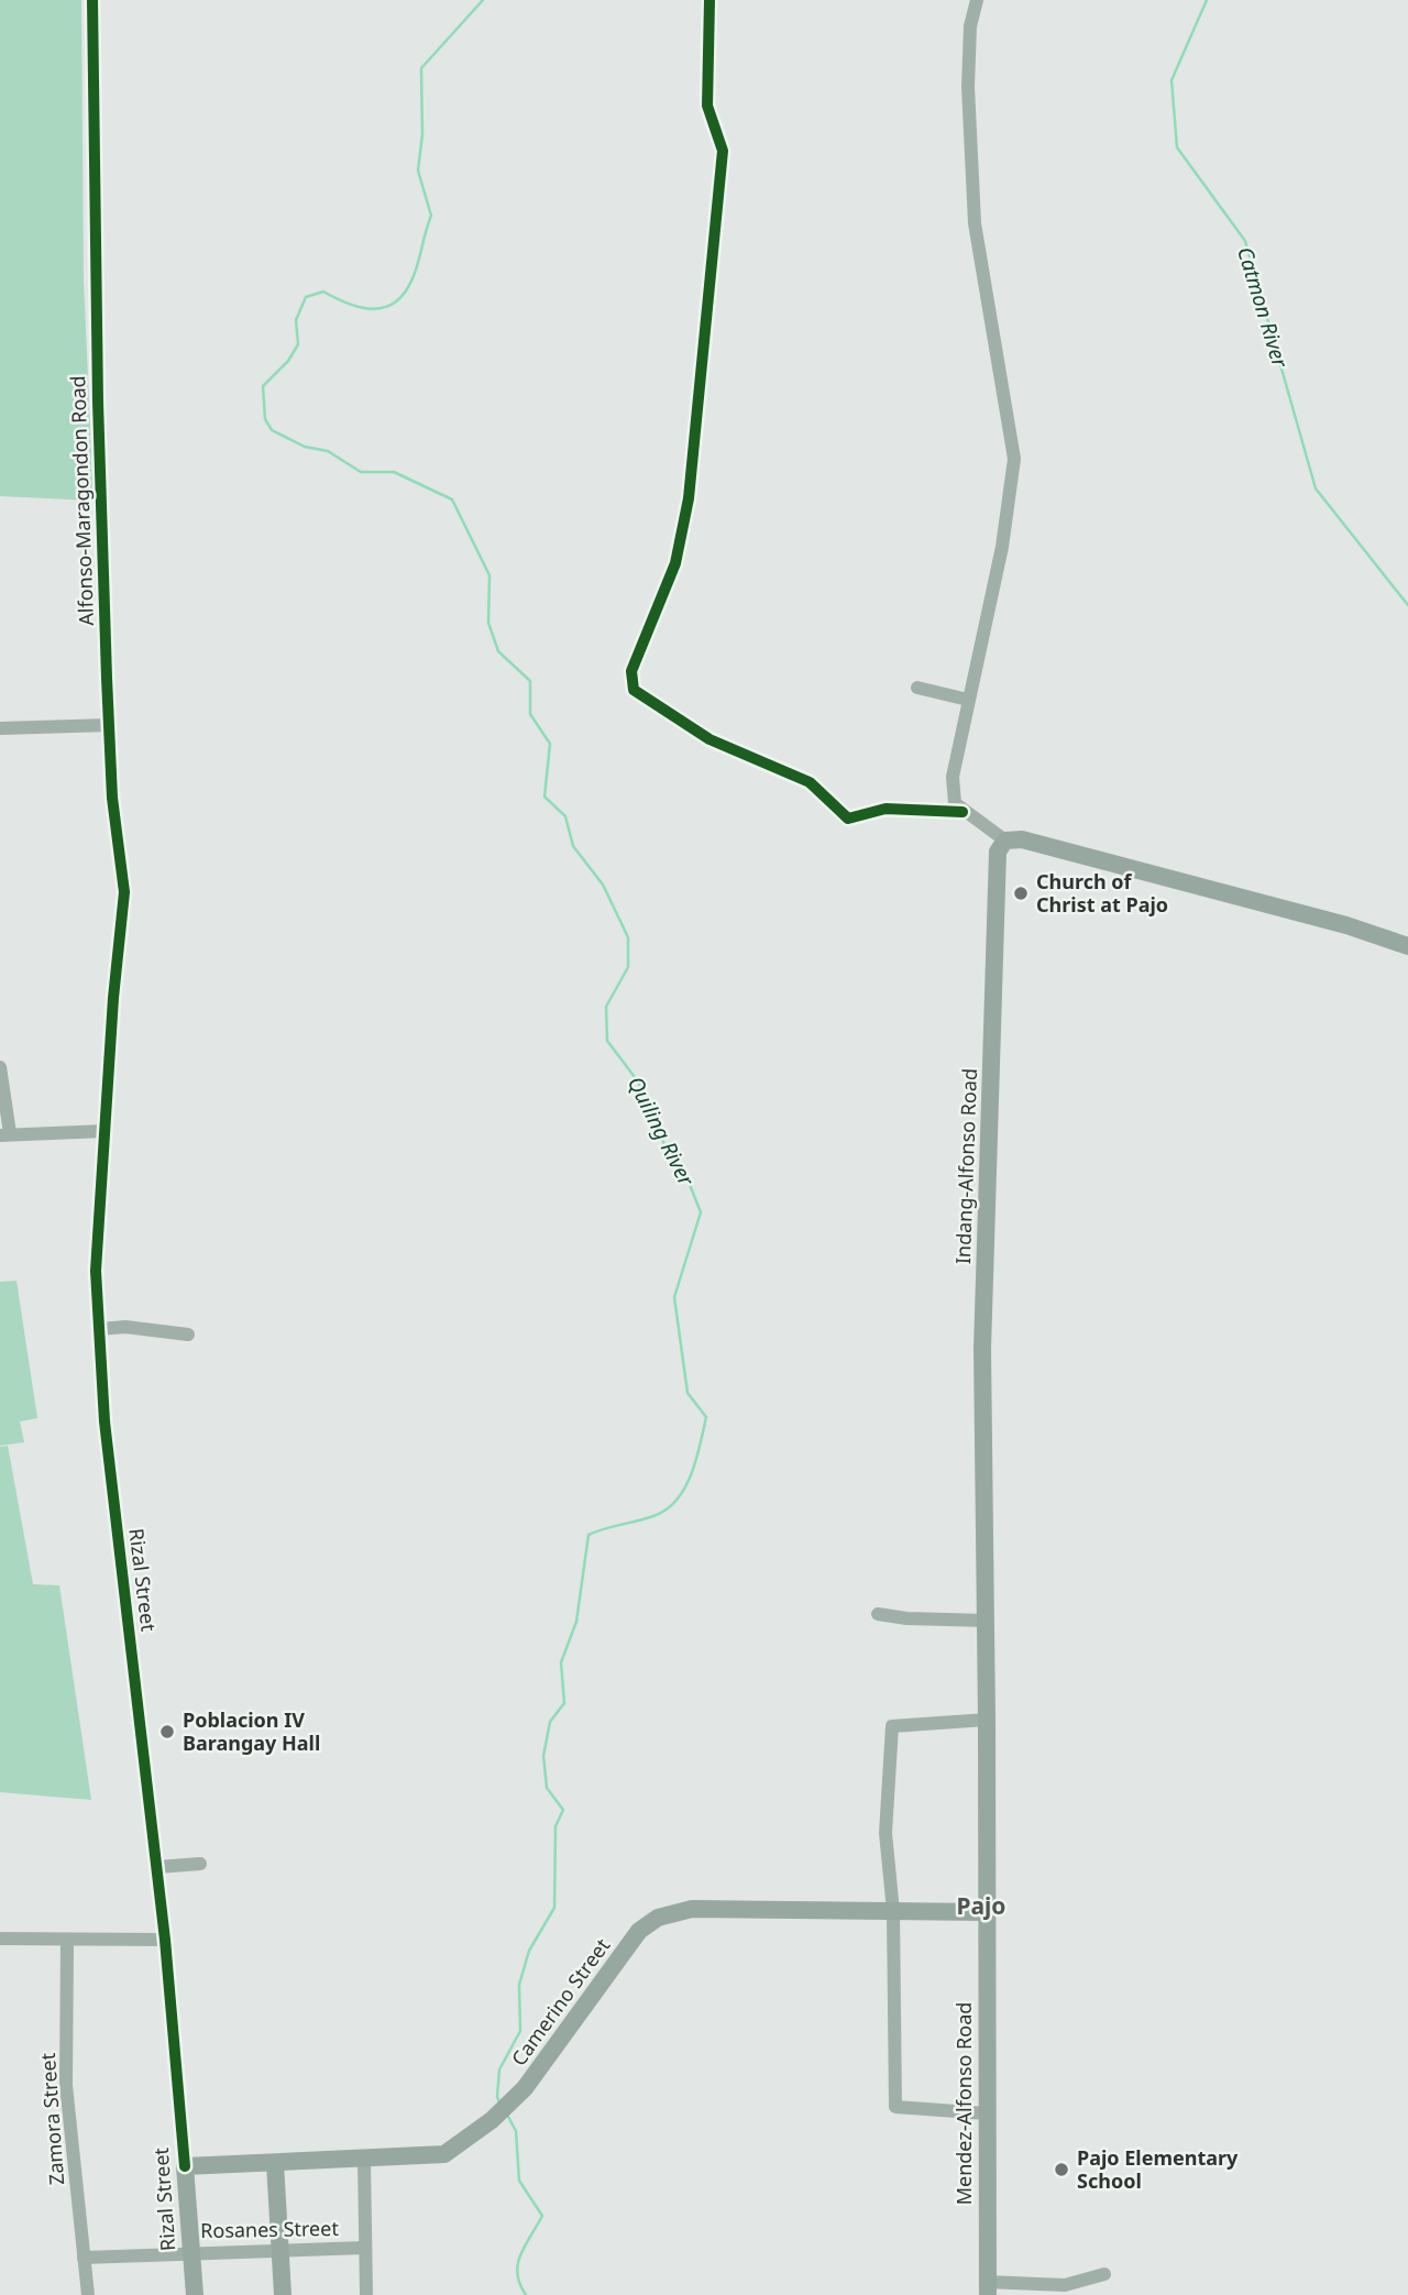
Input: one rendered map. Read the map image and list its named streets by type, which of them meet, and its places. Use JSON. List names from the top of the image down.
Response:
{
  "streets": {
    "main road": [
      "Indang-Alfonso Road",
      "Rizal Street",
      "Camerino Street",
      "Mendez-Alfonso Road"
    ],
    "street": ["Alfonso-Maragondon Road", "Zamora Street", "Rosanes Street"]
  },
  "crossings": [
    ["Alfonso-Maragondon Road", "Rizal Street"],
    ["Indang-Alfonso Road", "Camerino Street"],
    ["Indang-Alfonso Road", "Mendez-Alfonso Road"],
    ["Rizal Street", "Camerino Street"],
    ["Rizal Street", "Rosanes Street"],
    ["Camerino Street", "Mendez-Alfonso Road"],
    ["Zamora Street", "Rosanes Street"]
  ],
  "districts": ["Pajo"],
  "water": ["Catmon River", "Quiling River"],
  "places": ["Church of Christ at Pajo", "Poblacion IV Barangay Hall", "Pajo Elementary School"]
}
